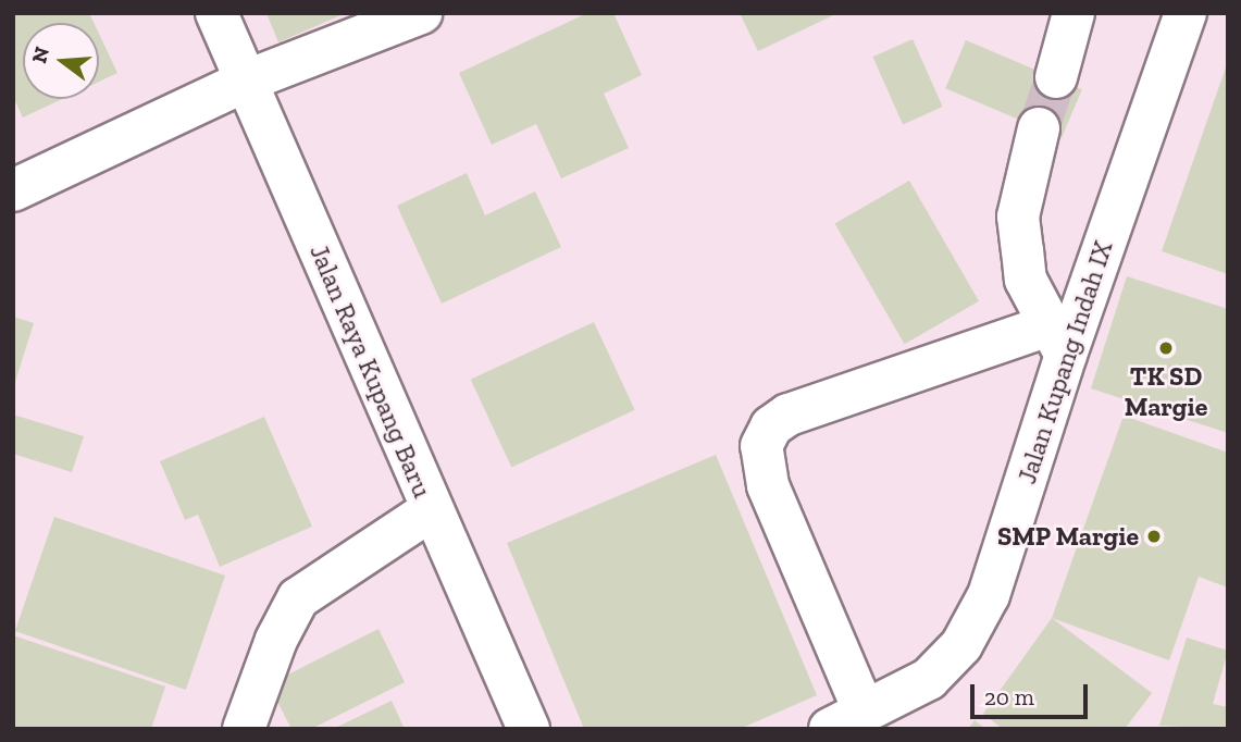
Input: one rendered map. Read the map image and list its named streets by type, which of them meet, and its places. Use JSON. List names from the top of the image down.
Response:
{
  "streets": {
    "street": ["Jalan Kupang Indah IX", "Jalan Raya Kupang Baru"]
  },
  "places": ["TK SD Margie", "SMP Margie"],
  "scale_bar": "20 m",
  "north": "left"
}
